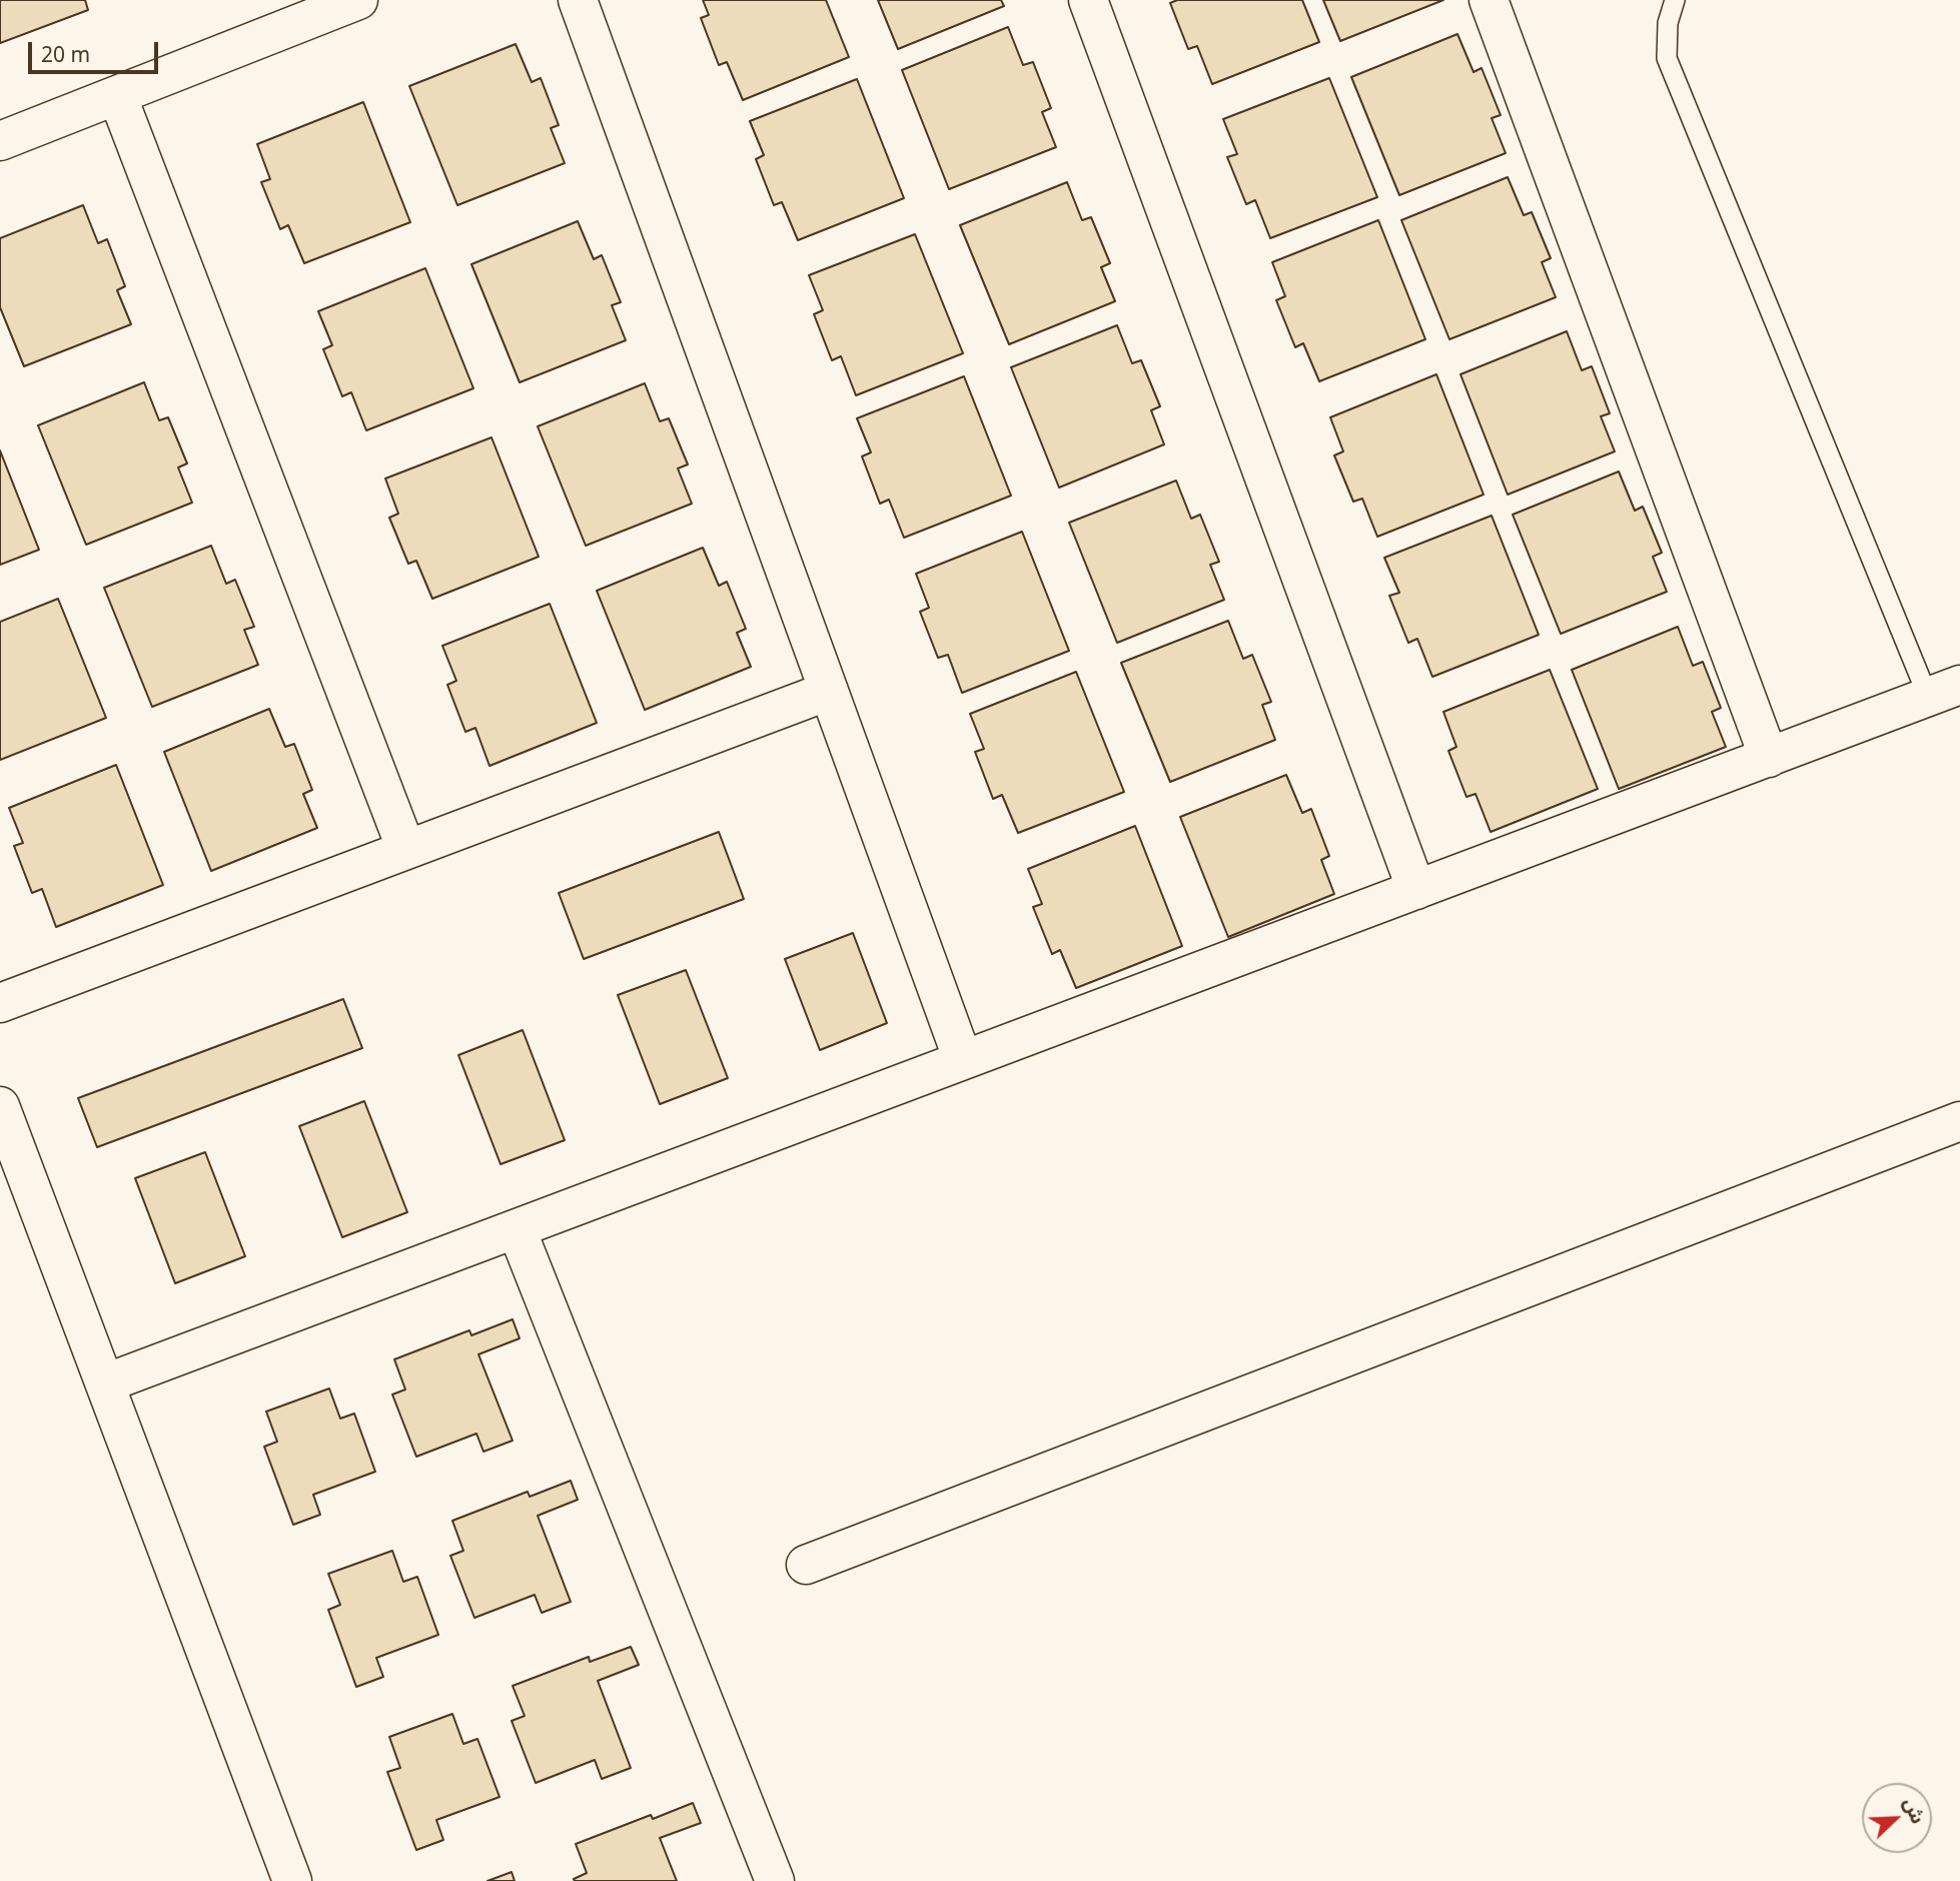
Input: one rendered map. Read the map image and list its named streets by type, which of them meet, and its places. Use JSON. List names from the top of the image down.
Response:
{
  "scale_bar": "20 m",
  "north": "top right"
}
